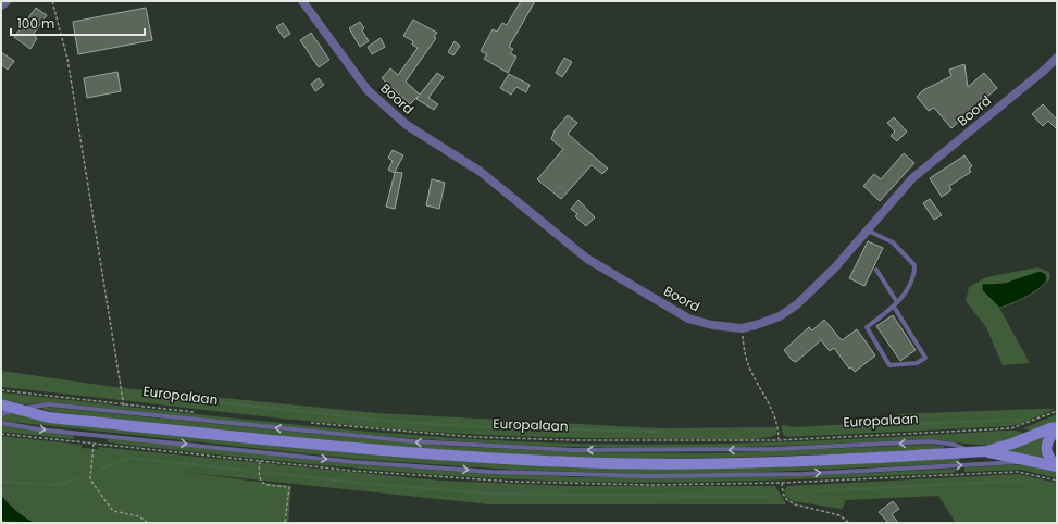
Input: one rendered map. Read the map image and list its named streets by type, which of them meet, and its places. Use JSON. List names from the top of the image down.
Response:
{
  "streets": {
    "main road": ["Europalaan"],
    "street": ["Boord"]
  },
  "scale_bar": "100 m"
}
